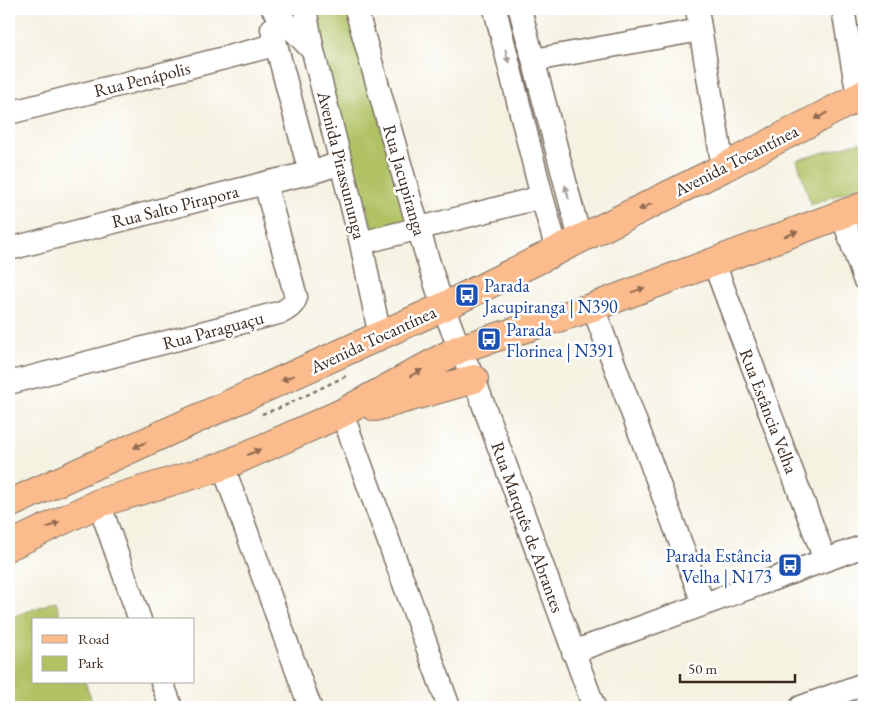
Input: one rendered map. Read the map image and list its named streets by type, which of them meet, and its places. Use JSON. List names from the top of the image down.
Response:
{
  "streets": {
    "main road": ["Avenida Tocantínea"],
    "street": [
      "Rua Penápolis",
      "Avenida Pirassununga",
      "Rua Jacupiranga",
      "Rua Salto Pirapora",
      "Rua Paraguaçu",
      "Rua Estância Velha",
      "Rua Marquês de Abrantes"
    ]
  },
  "crossings": [
    ["Rua Penápolis", "Avenida Pirassununga"],
    ["Avenida Tocantínea", "Avenida Pirassununga"],
    ["Avenida Tocantínea", "Rua Jacupiranga"],
    ["Avenida Pirassununga", "Rua Salto Pirapora"],
    ["Rua Jacupiranga", "Rua Marquês de Abrantes"],
    ["Rua Salto Pirapora", "Rua Paraguaçu"]
  ],
  "places": {
    "bus stop": ["Parada Jacupiranga | N390", "Parada Florinea | N391", "Parada Estância Velha | N173"]
  },
  "legend": ["Road", "Park"],
  "scale_bar": "50 m"
}
